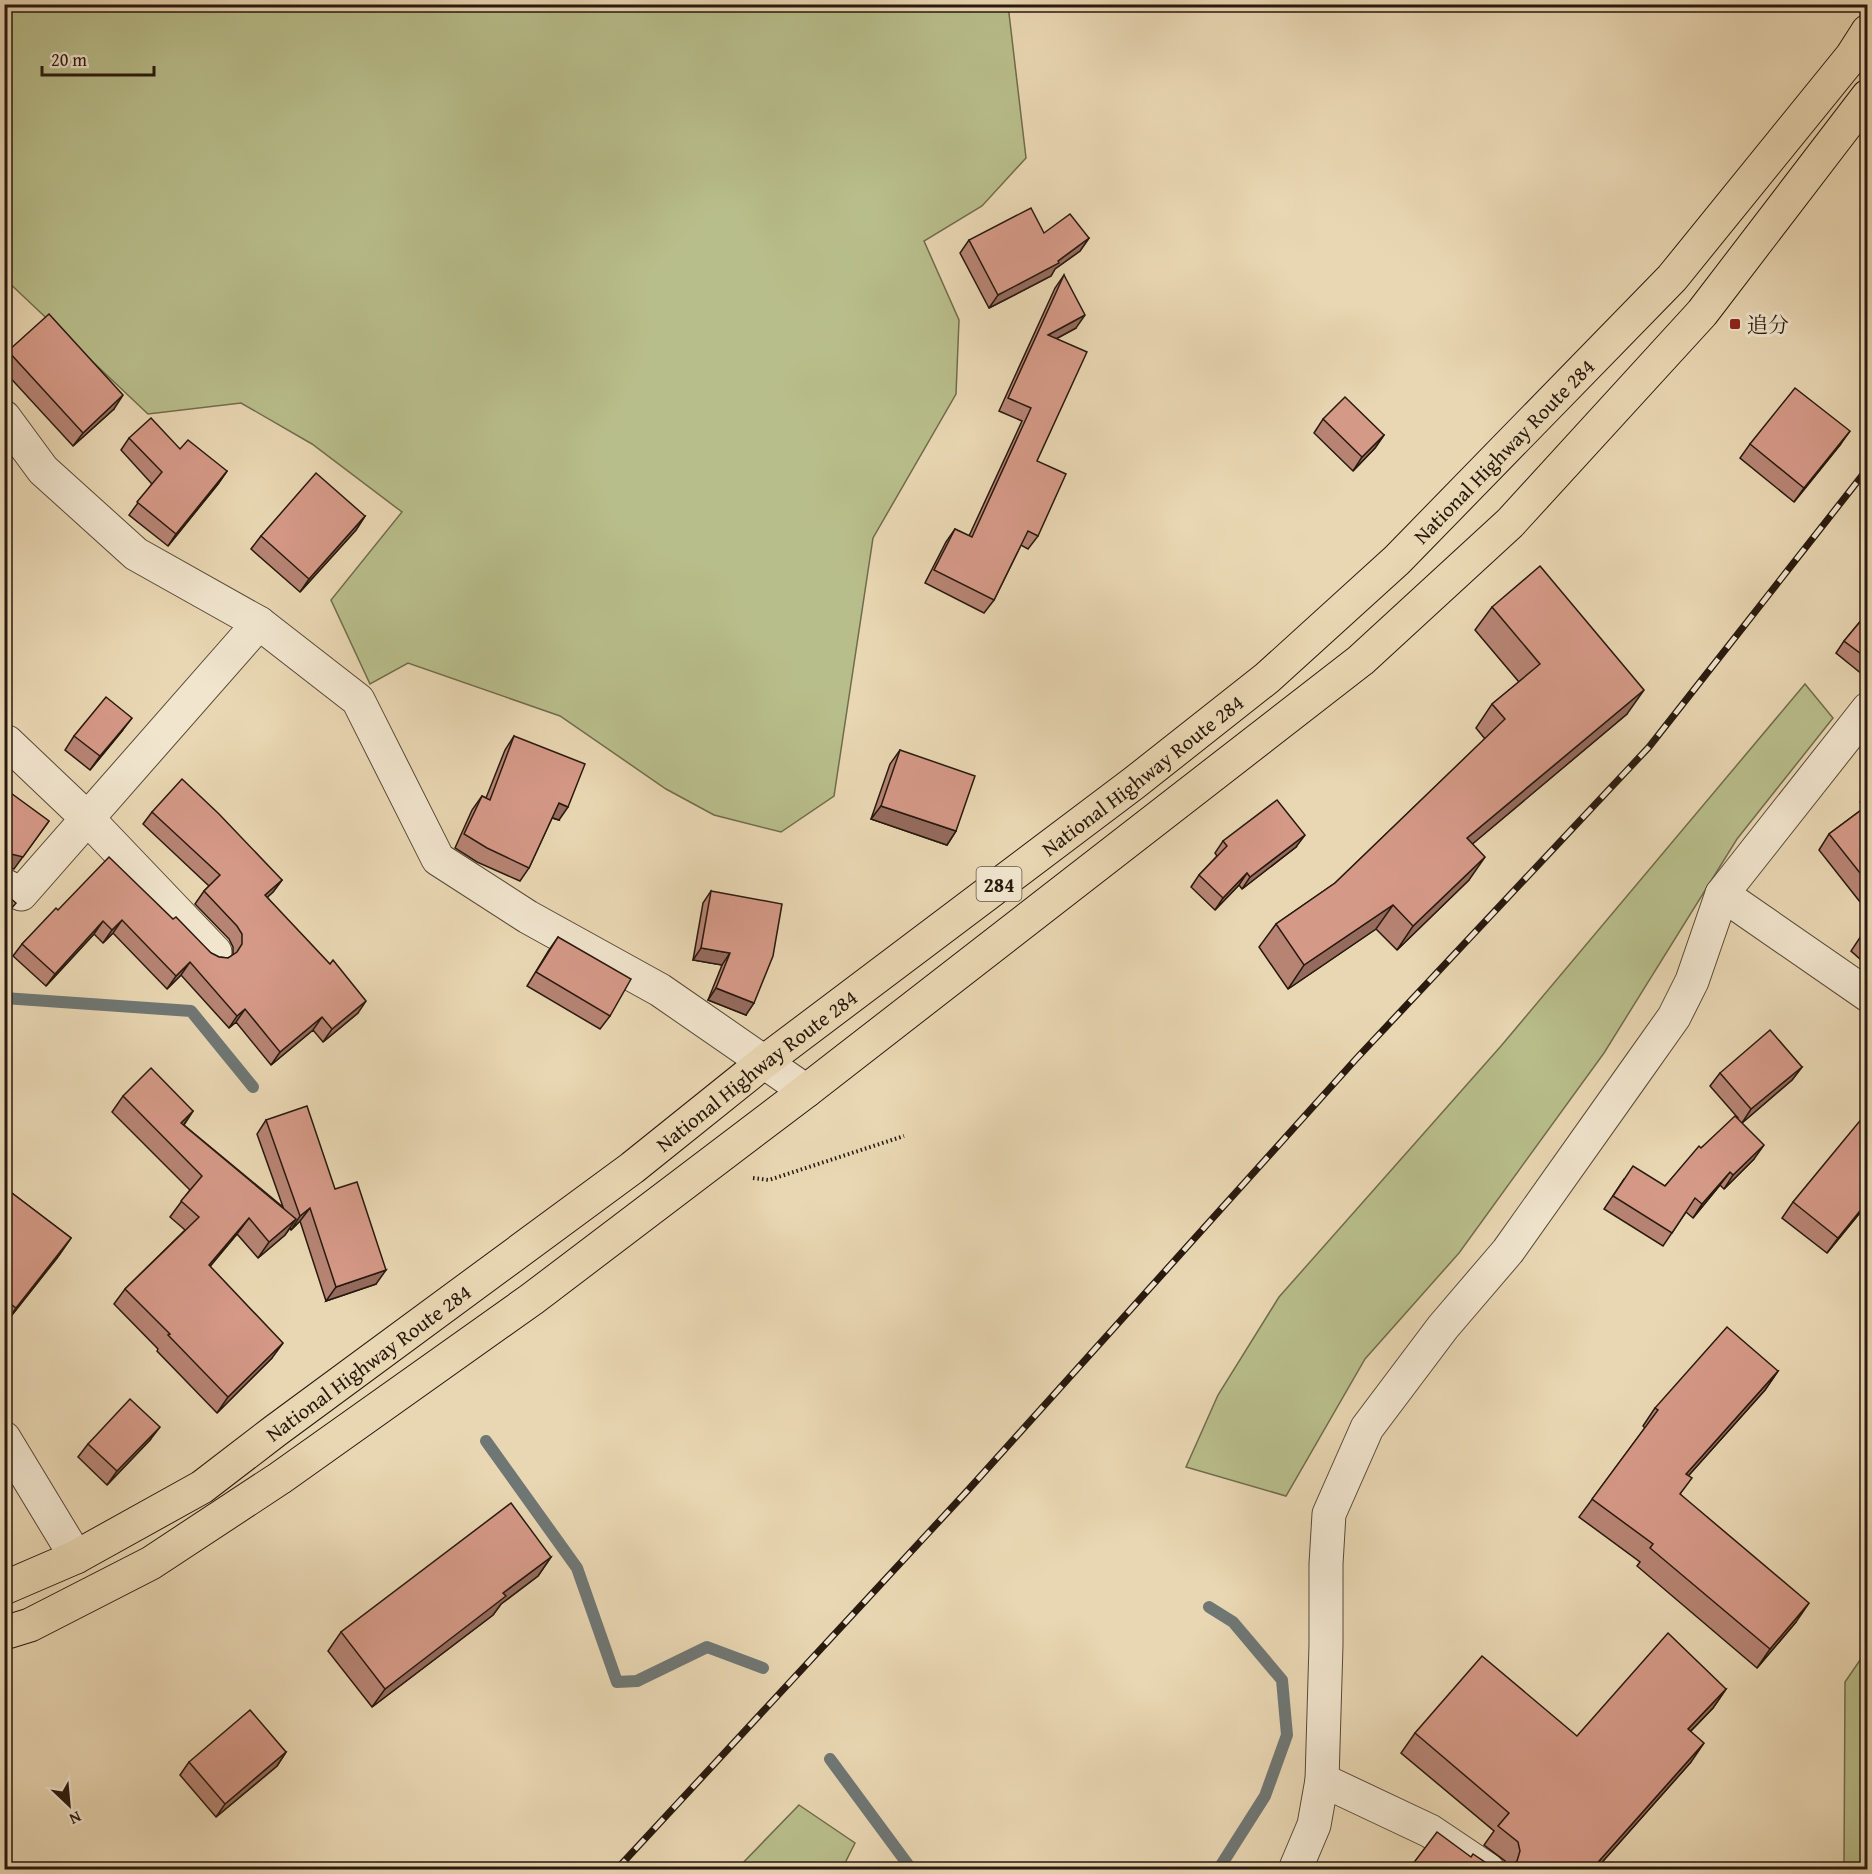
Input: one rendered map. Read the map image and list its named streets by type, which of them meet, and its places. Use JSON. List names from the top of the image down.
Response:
{
  "streets": {
    "highway": ["National Highway Route 284", "284"]
  },
  "places": {
    "transit": ["追分"]
  },
  "scale_bar": "20 m",
  "north": "bottom right"
}
